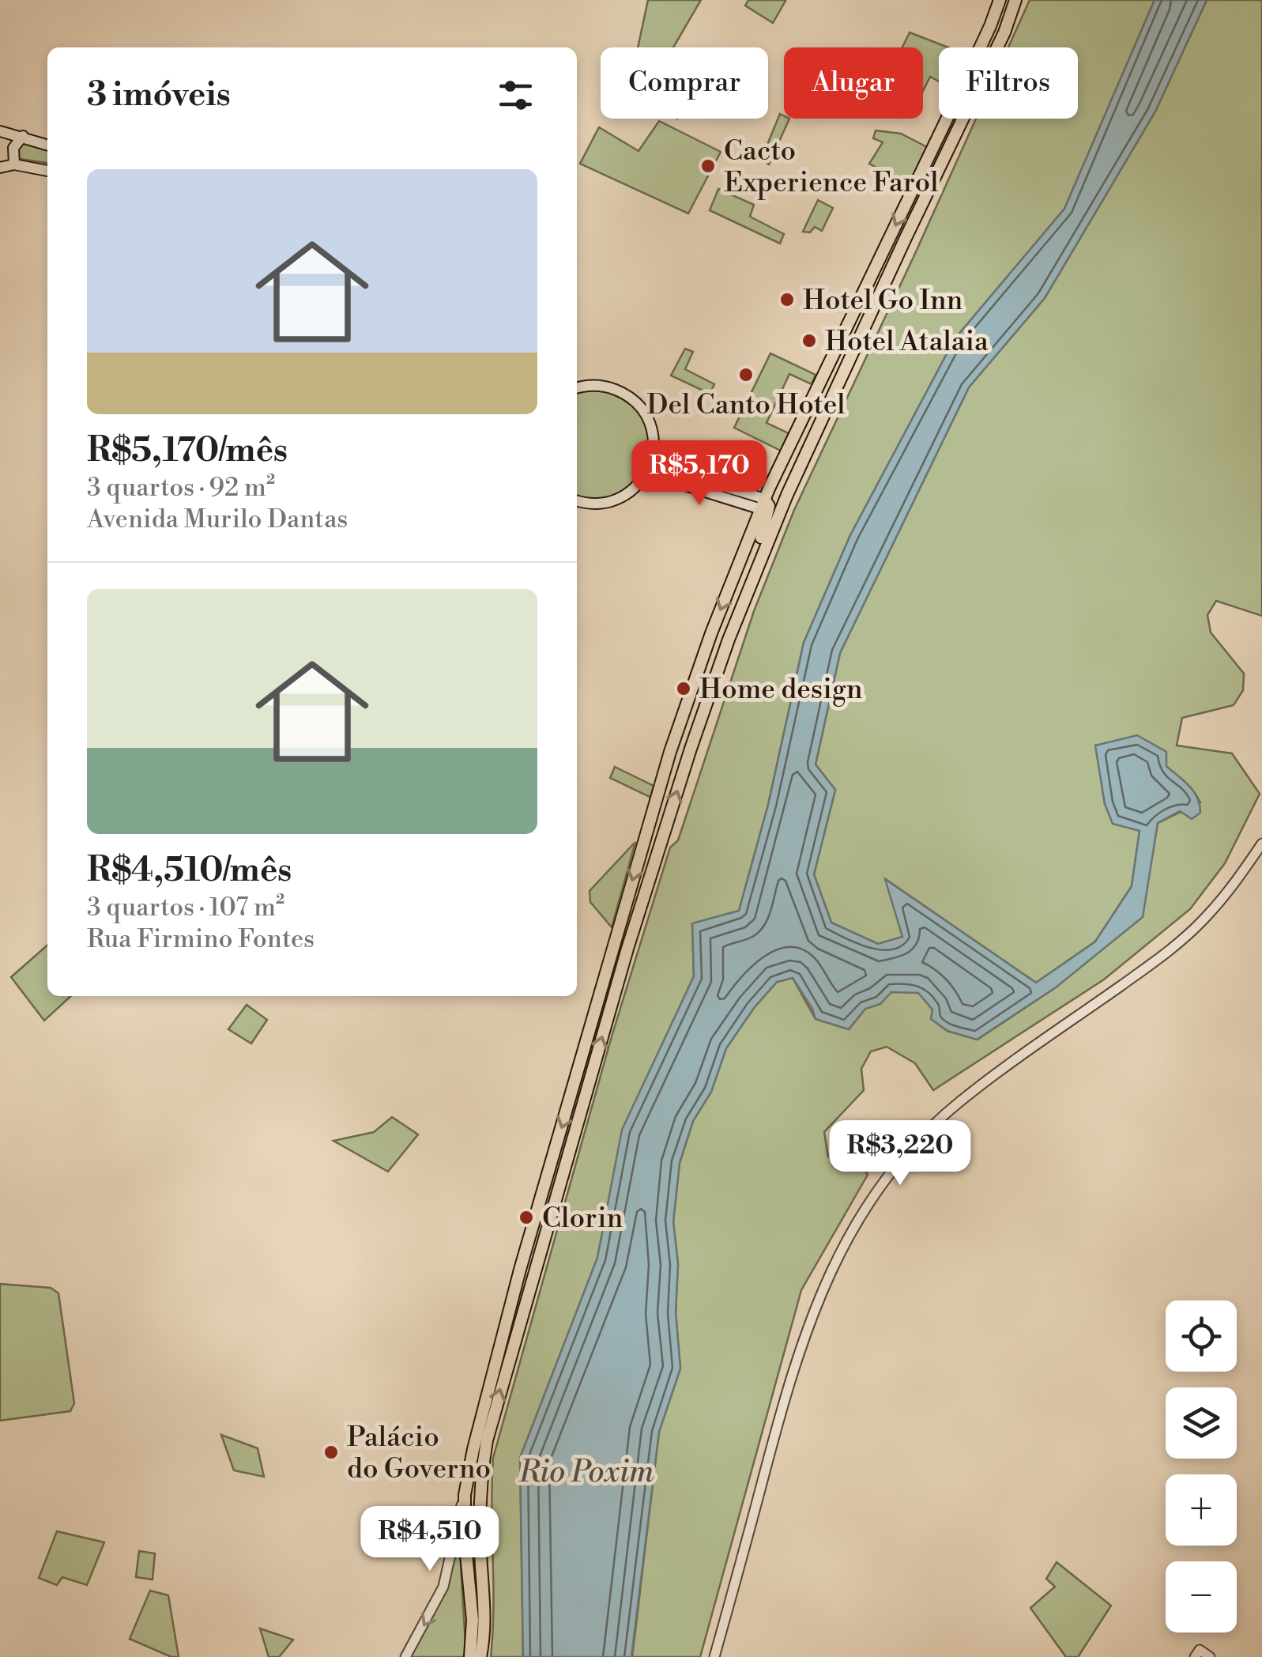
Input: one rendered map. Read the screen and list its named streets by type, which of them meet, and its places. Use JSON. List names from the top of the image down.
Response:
{
  "water": ["Rio Poxim"],
  "places": [
    "Cacto Experience Farol",
    "Hotel Go Inn",
    "Hotel Atalaia",
    "Del Canto Hotel",
    "Home design",
    "Clorin",
    "Palácio do Governo"
  ],
  "page": {
    "chip": ["Comprar", "Alugar", "Filtros"],
    "heading": "3 imóveis",
    "list": [
      {
        "name": "R$5,170/mês",
        "note": "3 quartos · 92 m² · Avenida Murilo Dantas"
      },
      {
        "name": "R$4,510/mês",
        "note": "3 quartos · 107 m² · Rua Firmino Fontes"
      }
    ],
    "price": ["R$5,170", "R$3,220", "R$4,510"],
    "map_buttons": ["+", "−"]
  }
}
